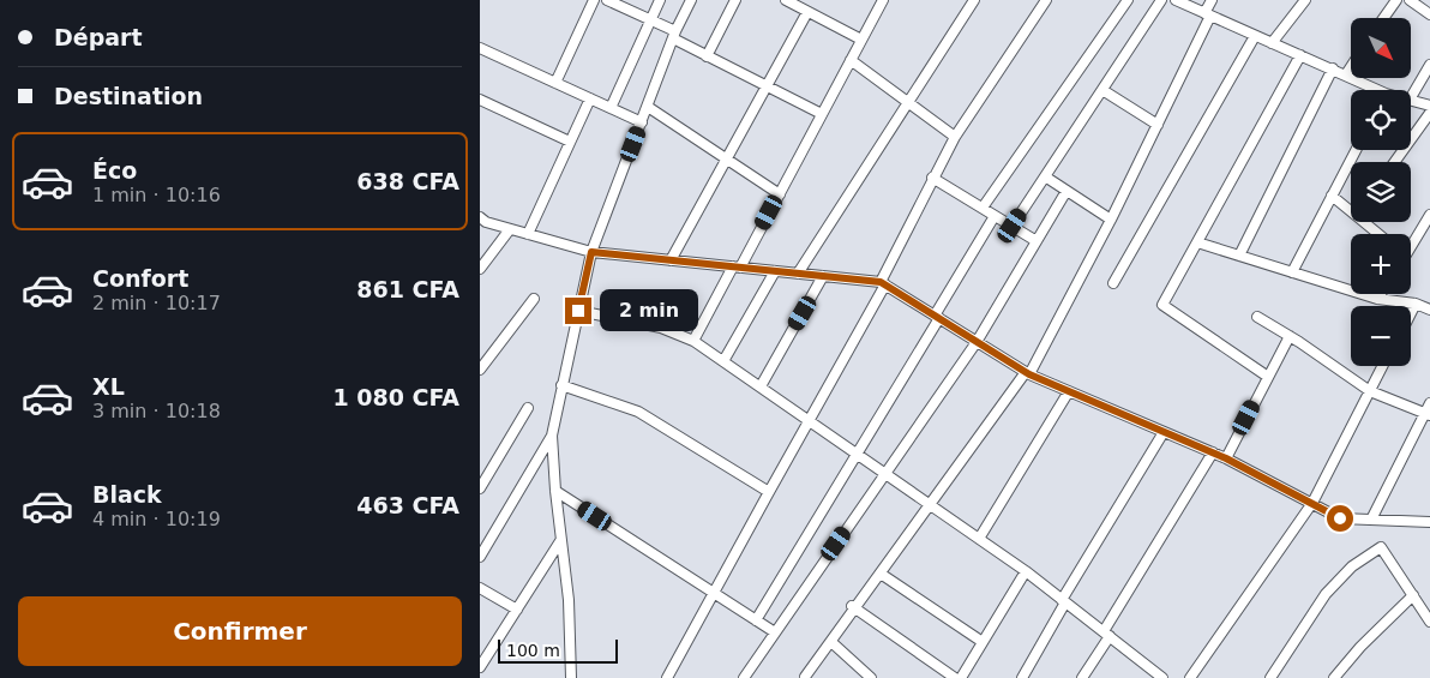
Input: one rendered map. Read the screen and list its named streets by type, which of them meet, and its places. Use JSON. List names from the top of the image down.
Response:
{
  "scale_bar": "100 m",
  "north": "bottom right",
  "page": {
    "banner": ["Départ", "Destination"],
    "map_buttons": ["+", "−"],
    "list": [
      {
        "name": "Éco",
        "note": "1 min · 10:16",
        "value": "638 CFA"
      },
      {
        "name": "Confort",
        "note": "2 min · 10:17",
        "value": "861 CFA"
      },
      {
        "name": "XL",
        "note": "3 min · 10:18",
        "value": "1 080 CFA"
      },
      {
        "name": "Black",
        "note": "4 min · 10:19",
        "value": "463 CFA"
      }
    ],
    "bubble": "2 min",
    "buttons": "Confirmer",
    "scale": "100 m"
  }
}
